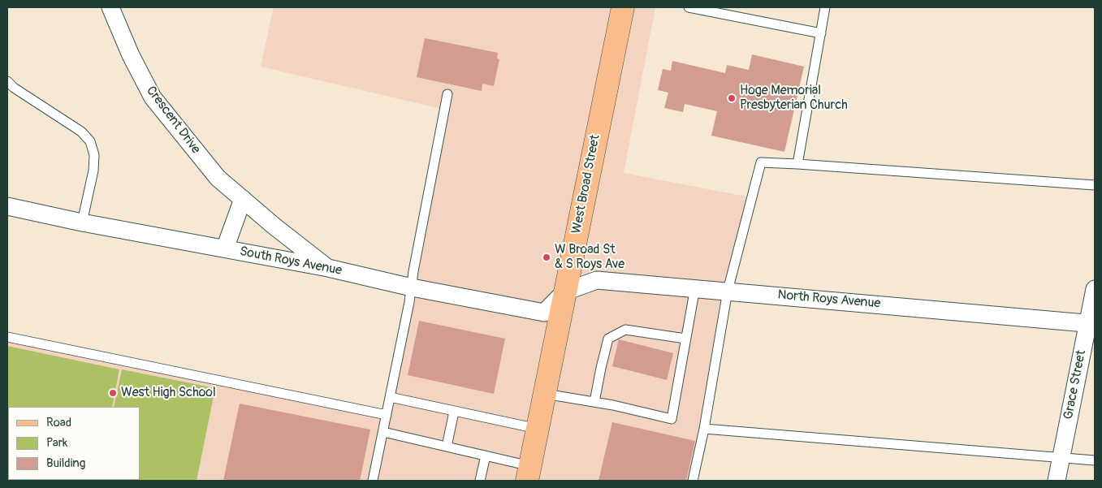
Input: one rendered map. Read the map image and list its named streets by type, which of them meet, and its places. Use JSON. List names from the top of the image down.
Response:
{
  "streets": {
    "main road": ["West Broad Street"],
    "street": [
      "Crescent Drive",
      "South Roys Avenue",
      "North Roys Avenue",
      "Grace Street"
    ]
  },
  "crossings": [
    ["Crescent Drive", "South Roys Avenue"],
    ["West Broad Street", "South Roys Avenue"],
    ["West Broad Street", "North Roys Avenue"],
    ["South Roys Avenue", "North Roys Avenue"],
    ["North Roys Avenue", "Grace Street"]
  ],
  "places": ["Hoge Memorial Presbyterian Church", "W Broad St & S Roys Ave", "West High School"],
  "legend": ["Road", "Park", "Building"]
}
